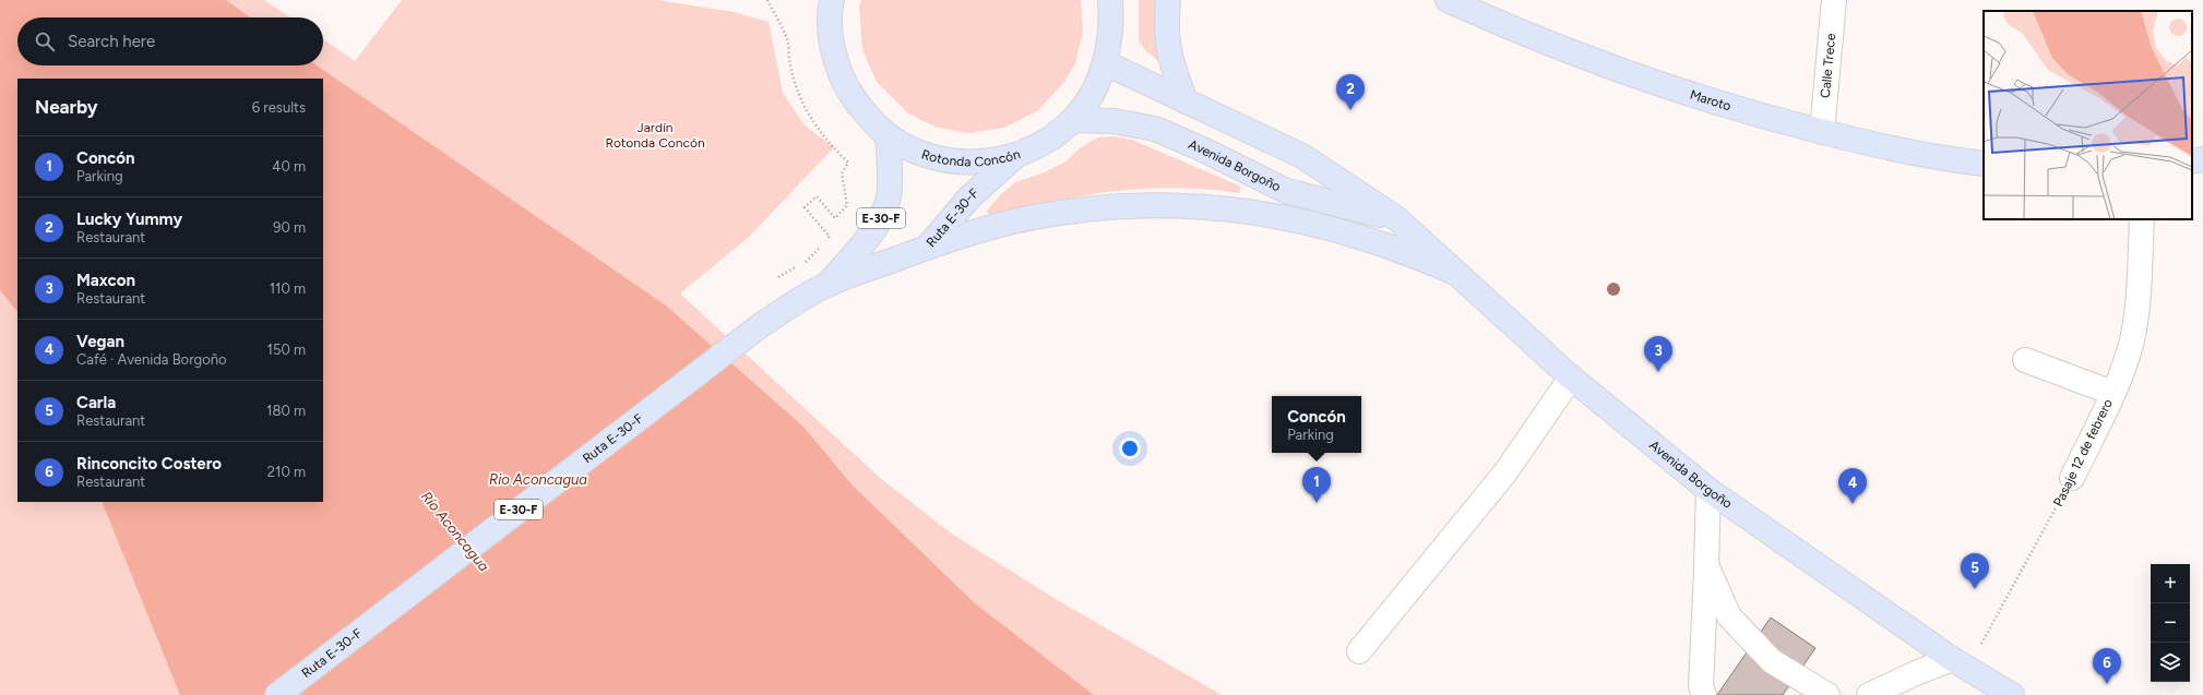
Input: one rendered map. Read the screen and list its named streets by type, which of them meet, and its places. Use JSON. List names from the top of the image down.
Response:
{
  "streets": {
    "main road": [
      "Maroto",
      "Rotonda Concón",
      "Avenida Borgoño",
      "Ruta E-30-F",
      "E-30-F"
    ],
    "street": ["Calle Trece", "Pasaje 12 de febrero"]
  },
  "crossings": [
    ["Calle Trece", "Maroto"],
    ["Rotonda Concón", "Avenida Borgoño"],
    ["Rotonda Concón", "Ruta E-30-F"],
    ["Avenida Borgoño", "Pasaje 12 de febrero"]
  ],
  "water": ["Rio Aconcagua", "Río Aconcagua"],
  "parks": ["Jardín Rotonda Concón"],
  "page": {
    "search": "Search here",
    "pins": [
      "2",
      "3",
      "1",
      "4",
      "5",
      "6"
    ],
    "heading": ["Nearby", "6 results"],
    "list": [
      {
        "mark": "1",
        "name": "Concón",
        "note": "Parking",
        "value": "40 m"
      },
      {
        "mark": "2",
        "name": "Lucky Yummy",
        "note": "Restaurant",
        "value": "90 m"
      },
      {
        "mark": "3",
        "name": "Maxcon",
        "note": "Restaurant",
        "value": "110 m"
      },
      {
        "mark": "4",
        "name": "Vegan",
        "note": "Café · Avenida Borgoño",
        "value": "150 m"
      },
      {
        "mark": "5",
        "name": "Carla",
        "note": "Restaurant",
        "value": "180 m"
      },
      {
        "mark": "6",
        "name": "Rinconcito Costero",
        "note": "Restaurant",
        "value": "210 m"
      }
    ],
    "popup": ["Concón", "Parking"],
    "map_buttons": ["+", "−"]
  }
}
